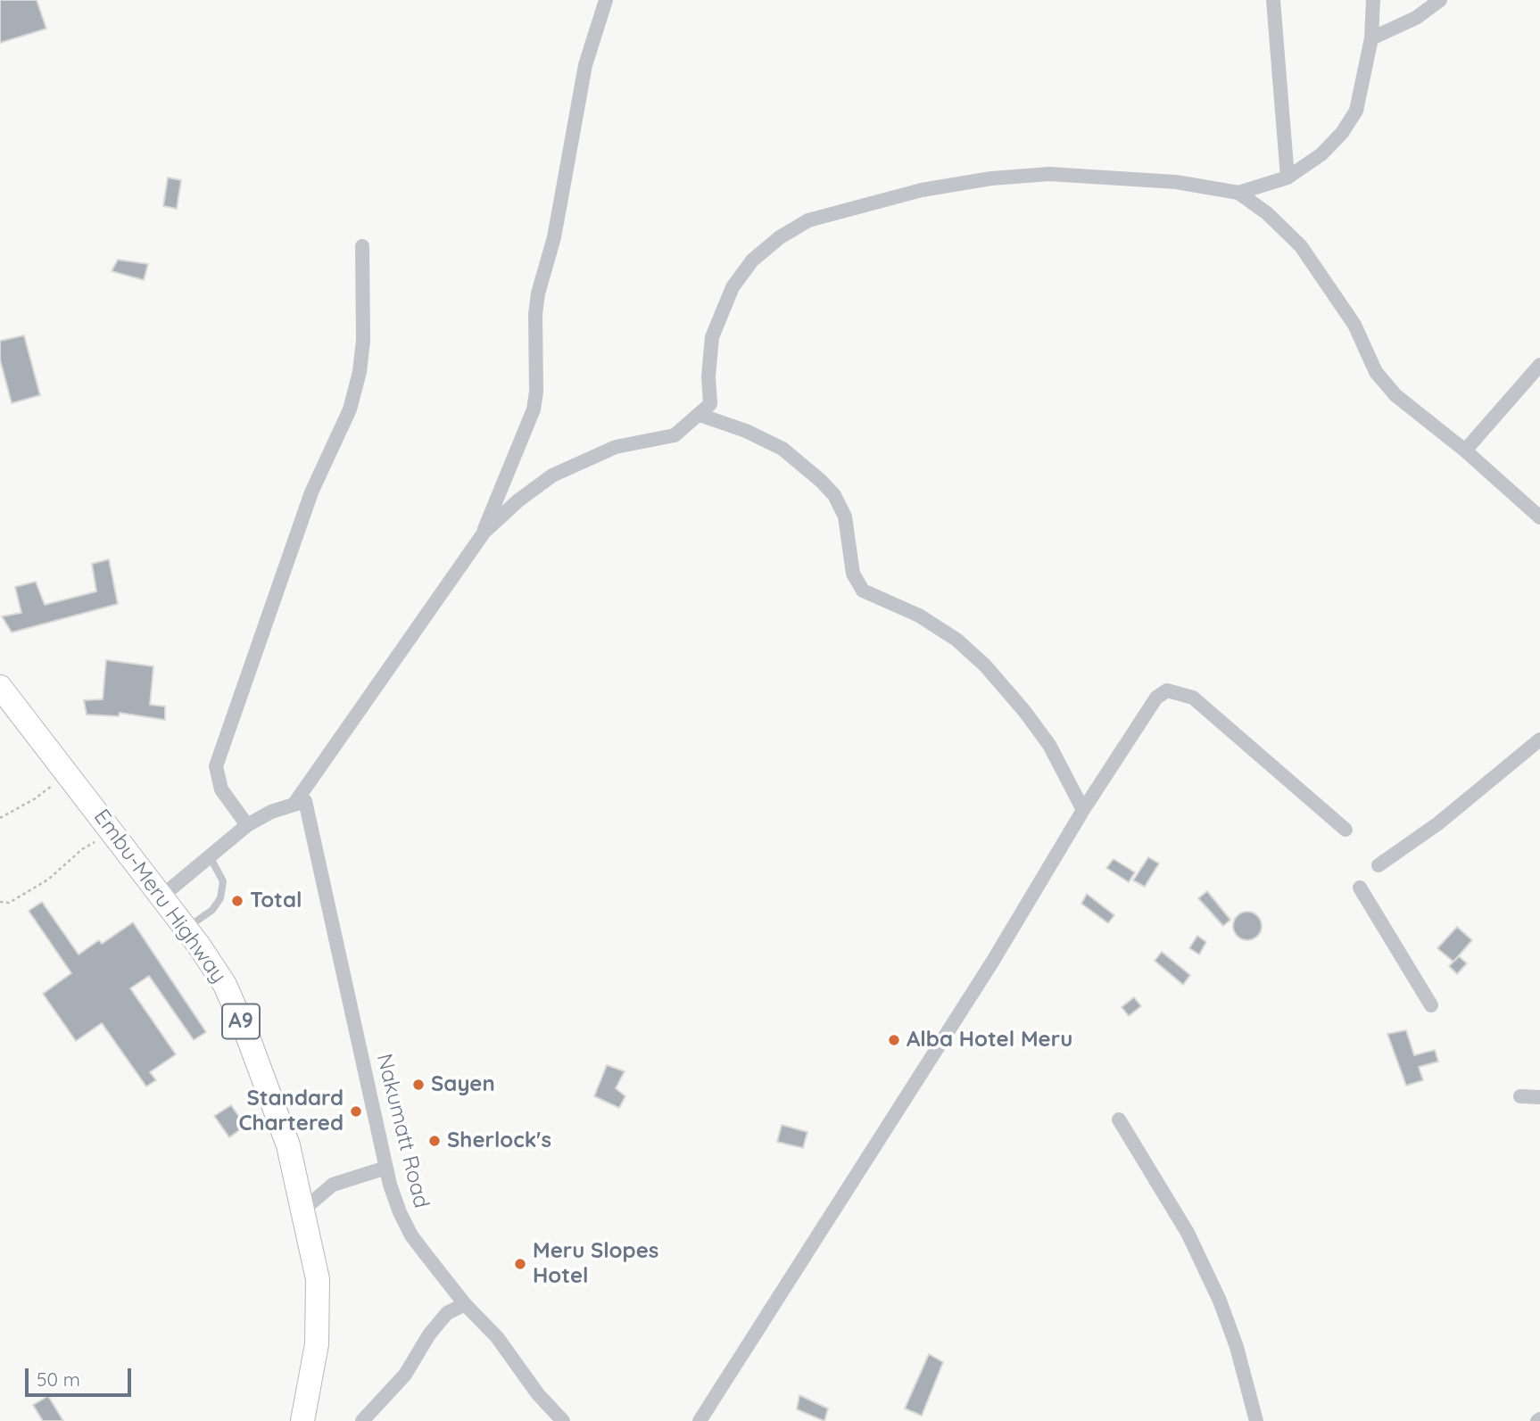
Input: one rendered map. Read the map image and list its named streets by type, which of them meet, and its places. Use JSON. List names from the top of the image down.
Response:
{
  "streets": {
    "highway": ["Embu-Meru Highway", "A9"],
    "street": ["Nakumatt Road"]
  },
  "places": [
    "Total",
    "Alba Hotel Meru",
    "Sayen",
    "Standard Chartered",
    "Sherlock's",
    "Meru Slopes Hotel"
  ],
  "scale_bar": "50 m"
}
